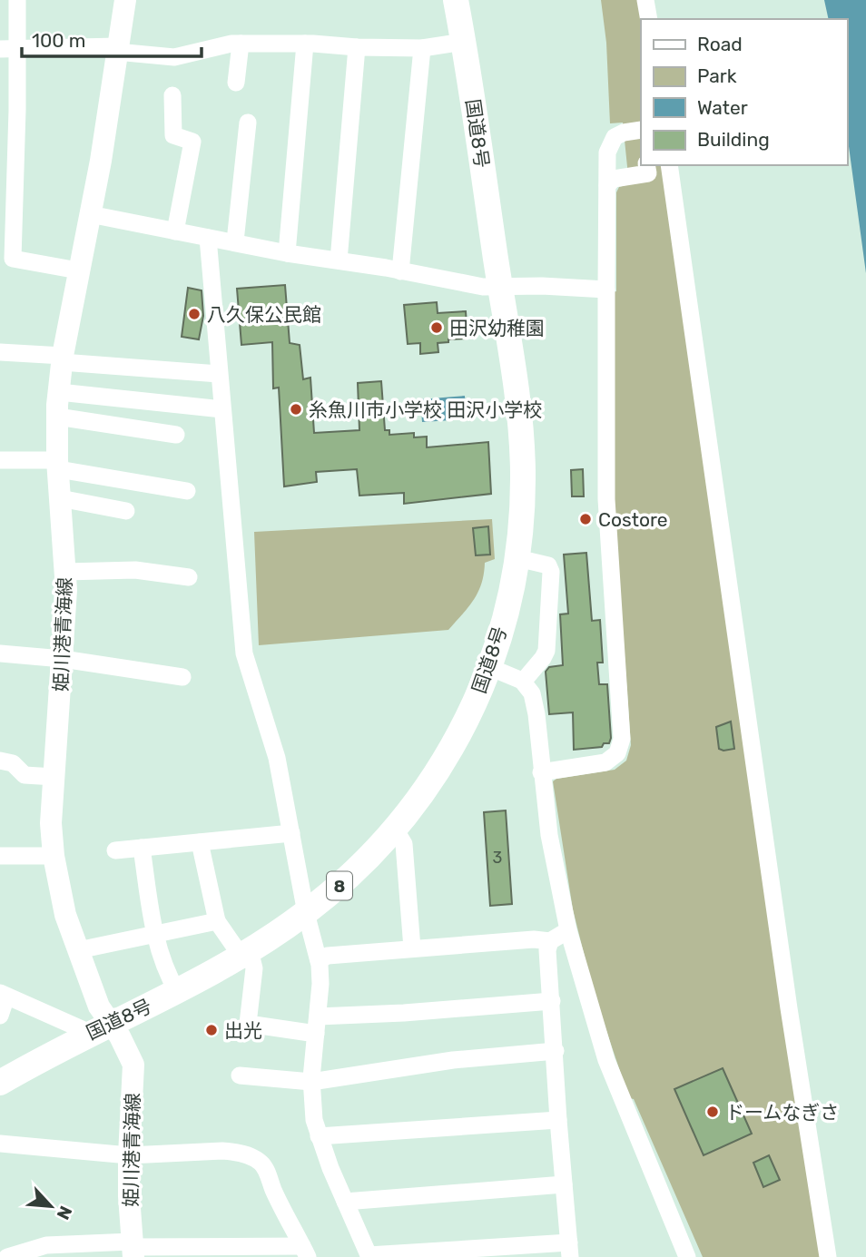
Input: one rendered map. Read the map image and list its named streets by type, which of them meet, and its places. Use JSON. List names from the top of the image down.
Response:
{
  "streets": {
    "highway": ["国道8号", "8"],
    "main road": ["姫川港青海線"]
  },
  "crossings": [
    ["国道8号", "姫川港青海線"]
  ],
  "places": [
    "八久保公民館",
    "田沢幼稚園",
    "糸魚川市小学校 田沢小学校",
    "Costore",
    "出光",
    "ドームなぎさ"
  ],
  "house_numbers": ["3"],
  "legend": [
    "Road",
    "Park",
    "Water",
    "Building"
  ],
  "scale_bar": "100 m",
  "north": "bottom right"
}
